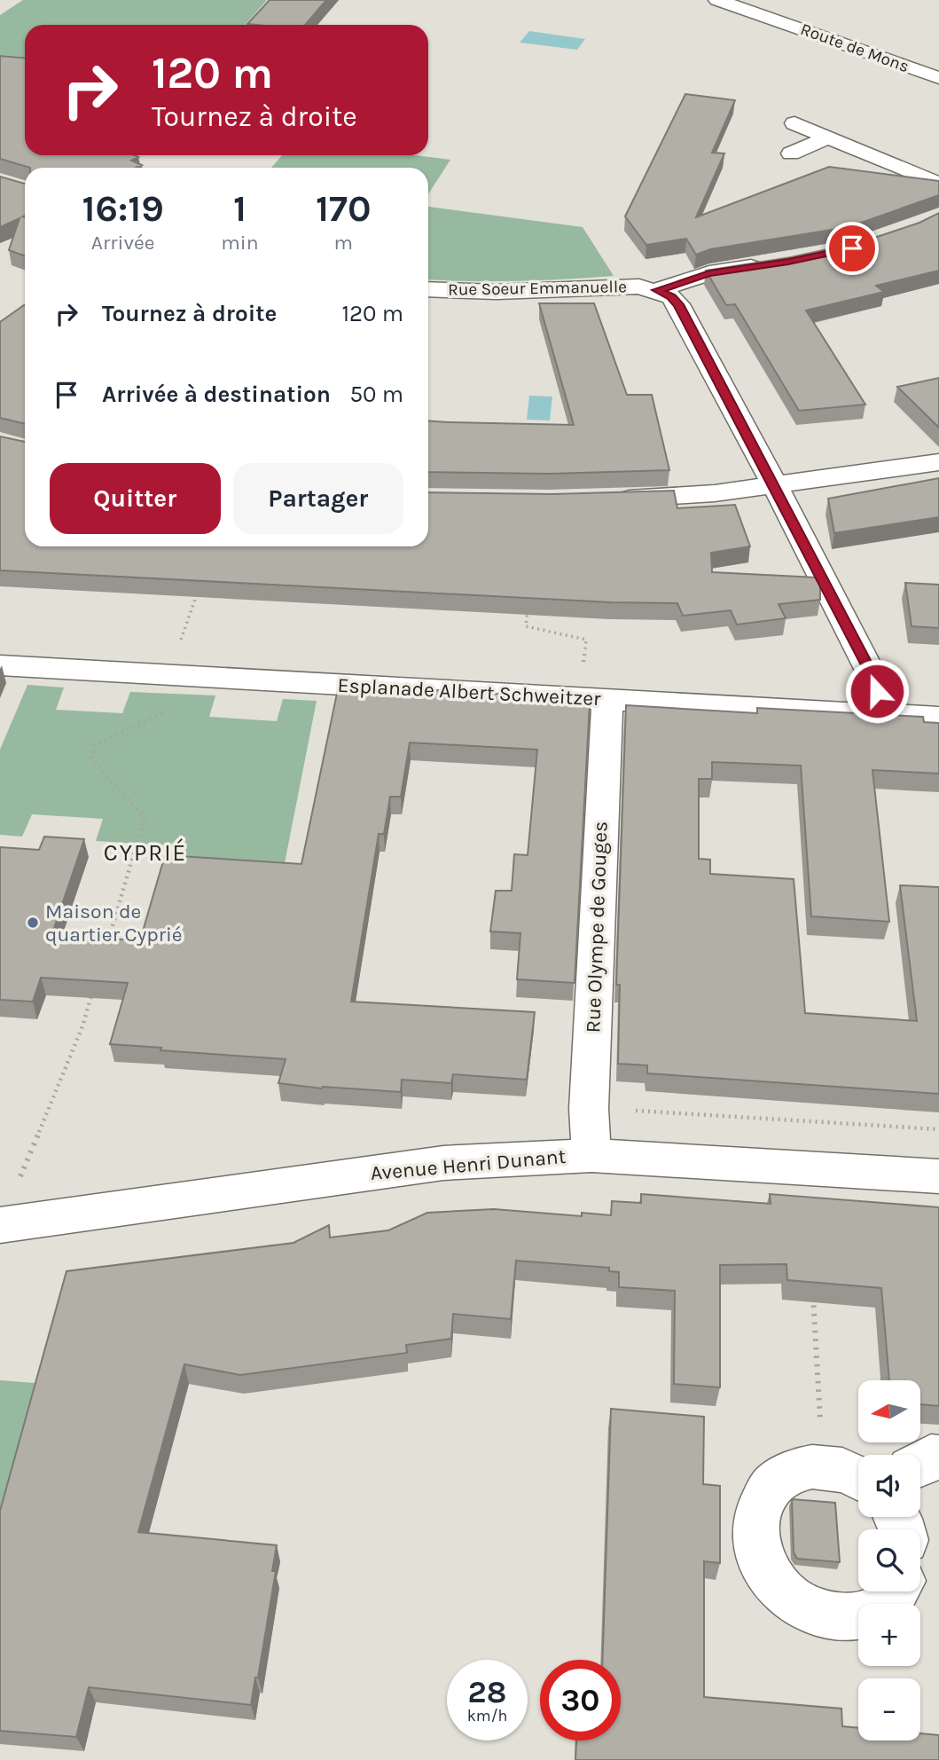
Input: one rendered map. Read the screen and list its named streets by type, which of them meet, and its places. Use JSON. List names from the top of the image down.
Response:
{
  "streets": {
    "street": [
      "Route de Mons",
      "Rue Soeur Emmanuelle",
      "Esplanade Albert Schweitzer",
      "Rue Olympe de Gouges",
      "Avenue Henri Dunant"
    ]
  },
  "crossings": [
    ["Esplanade Albert Schweitzer", "Rue Olympe de Gouges"],
    ["Rue Olympe de Gouges", "Avenue Henri Dunant"]
  ],
  "districts": ["CYPRIÉ"],
  "places": ["Maison de quartier Cyprié"],
  "north": "left",
  "page": {
    "turn": ["120 m", "Tournez à droite"],
    "eta": [
      "16:19",
      "Arrivée",
      "1",
      "min",
      "170",
      "m"
    ],
    "list": [
      {
        "name": "Tournez à droite",
        "value": "120 m"
      },
      {
        "name": "Arrivée à destination",
        "value": "50 m"
      }
    ],
    "buttons": ["Quitter", "Partager"],
    "map_buttons": ["+", "−"],
    "speed": "28 km/h",
    "limit": "30"
  }
}
